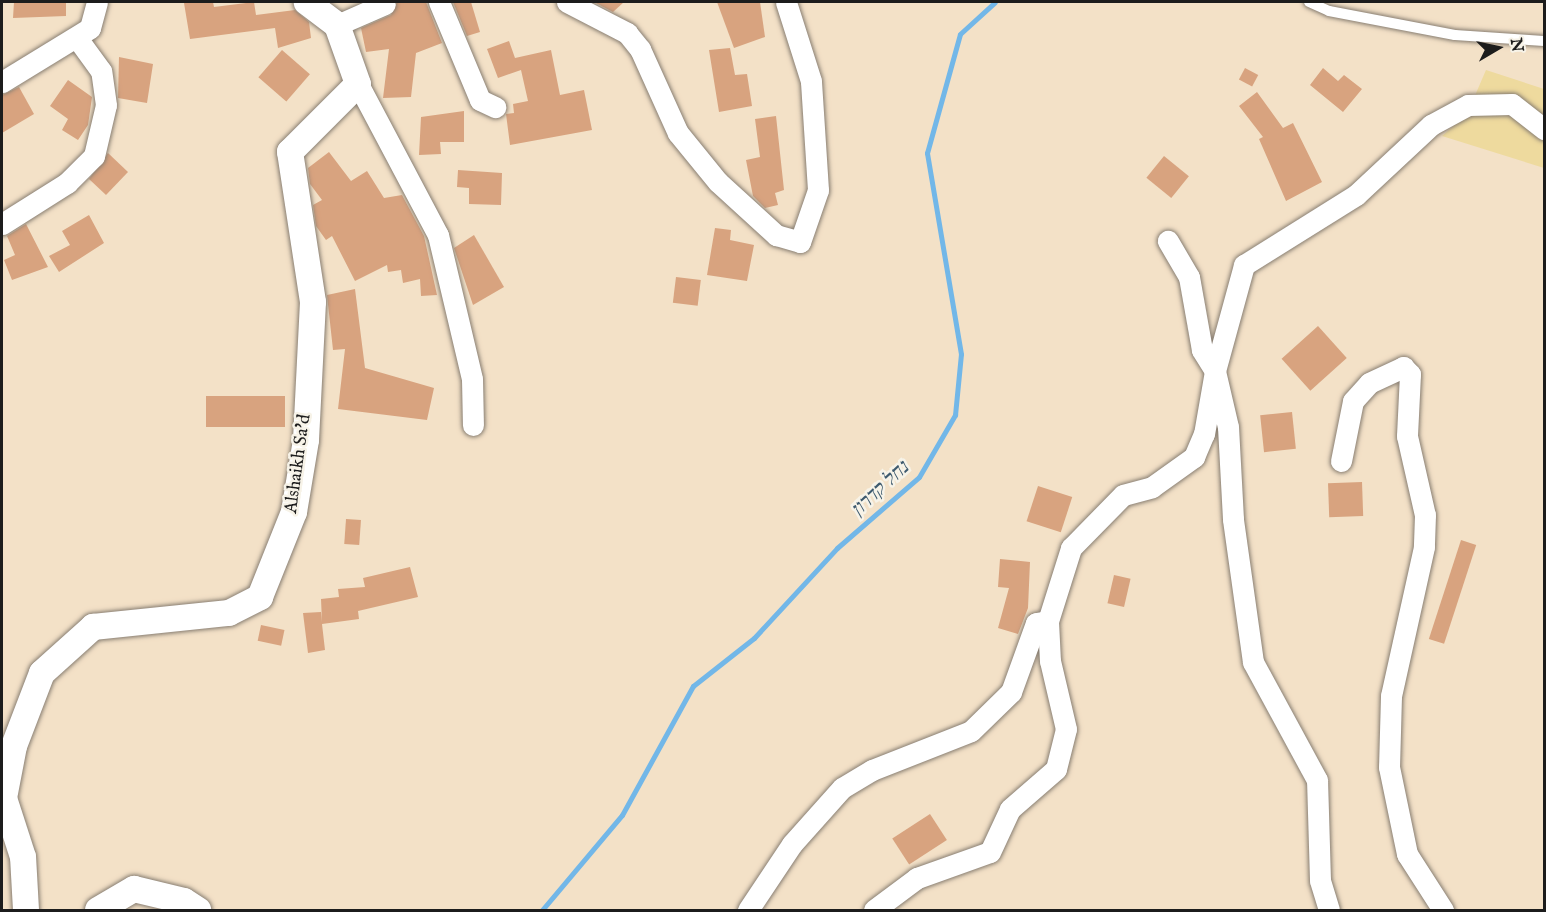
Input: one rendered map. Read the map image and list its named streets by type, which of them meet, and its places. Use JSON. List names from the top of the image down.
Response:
{
  "streets": {
    "street": ["Alshaikh Sa'd"]
  },
  "water": ["נחל קדרון"],
  "north": "right"
}
